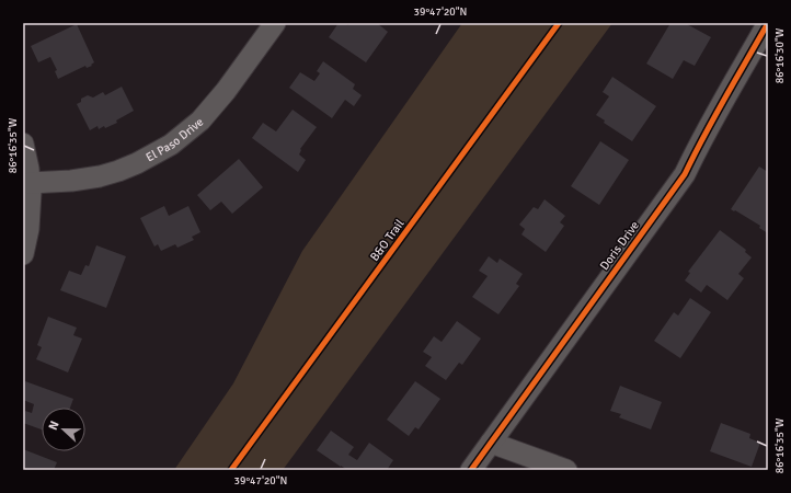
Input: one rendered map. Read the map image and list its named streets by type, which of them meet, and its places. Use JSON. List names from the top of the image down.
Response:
{
  "streets": {
    "street": ["El Paso Drive", "Doris Drive"],
    "cycle path": ["B&O Trail"]
  },
  "north": "left",
  "coordinates": ["39°47'20\"N", "86°16'30\"W", "86°16'35\"W"]
}
